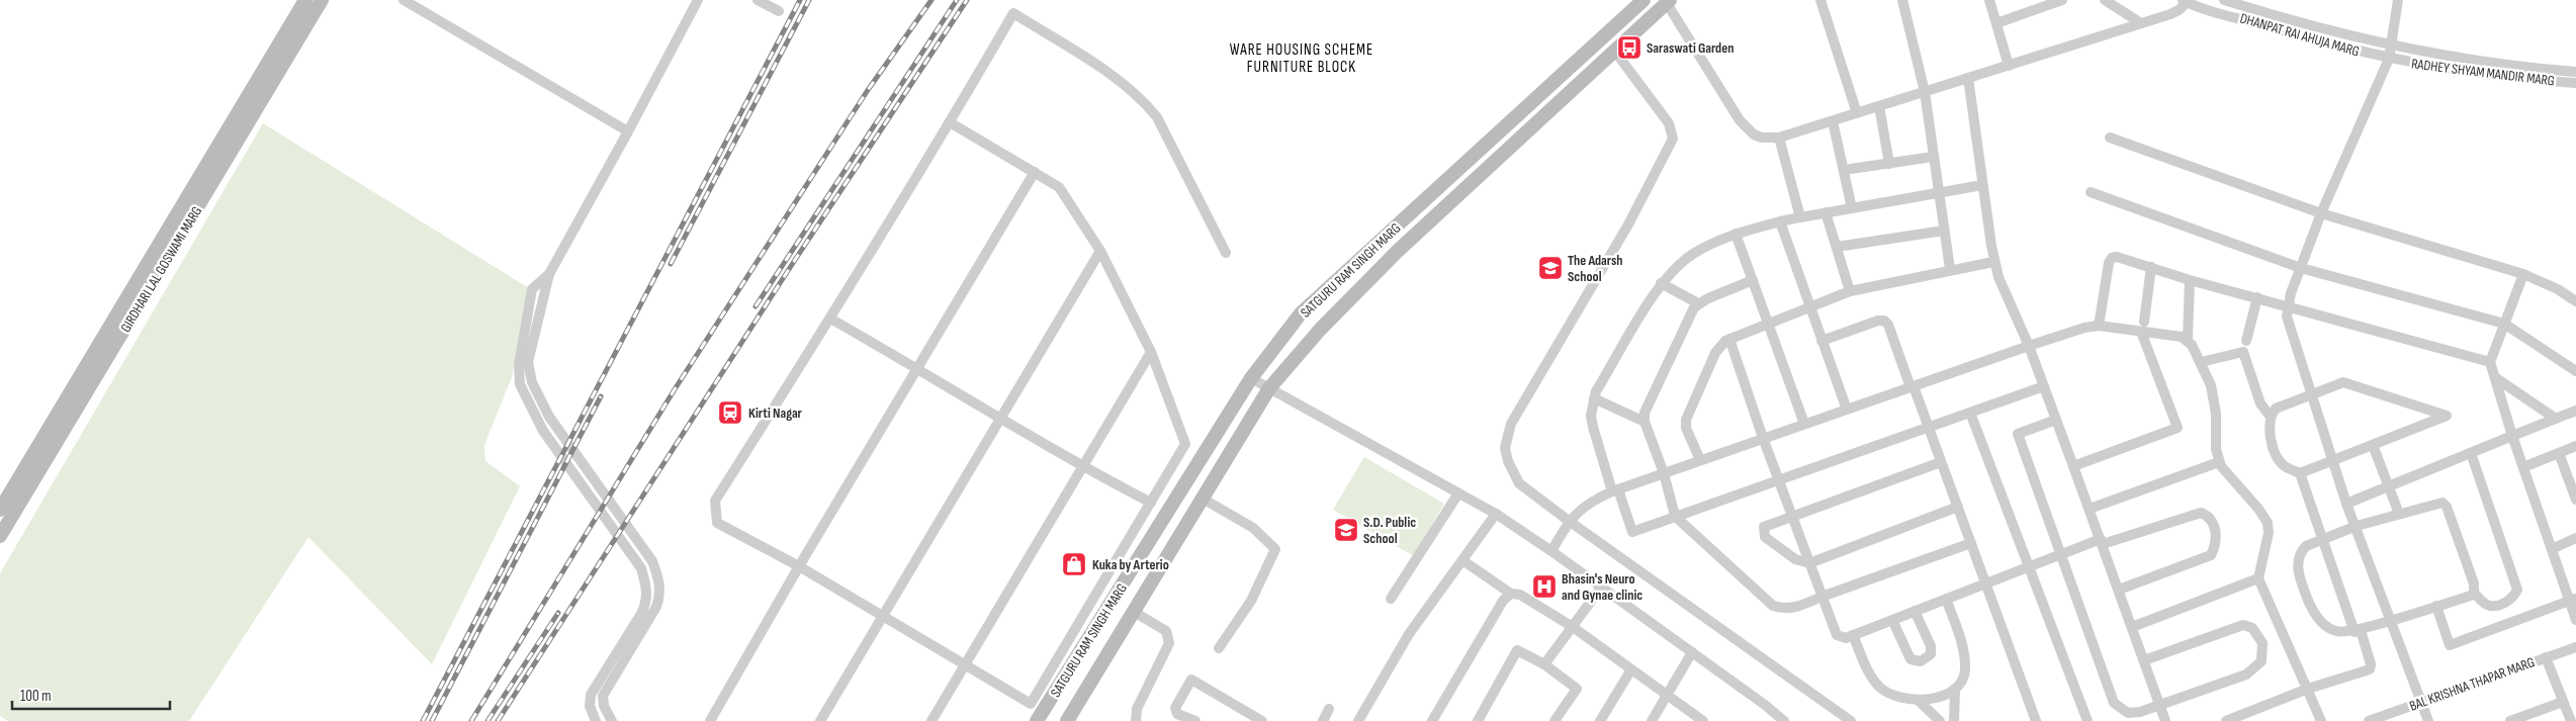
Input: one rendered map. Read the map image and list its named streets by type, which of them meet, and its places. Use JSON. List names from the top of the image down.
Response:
{
  "streets": {
    "main road": ["GIRDHARI LAL GOSWAMI MARG", "SATGURU RAM SINGH MARG"],
    "street": ["DHANPAT RAI AHUJA MARG", "RADHEY SHYAM MANDIR MARG", "BAL KRISHNA THAPAR MARG"]
  },
  "crossings": [
    ["DHANPAT RAI AHUJA MARG", "RADHEY SHYAM MANDIR MARG"]
  ],
  "districts": ["WARE HOUSING SCHEME FURNITURE BLOCK"],
  "places": {
    "bus stop": ["Saraswati Garden"],
    "school or university": ["The Adarsh School", "S.D. Public School"],
    "station": ["Kirti Nagar"],
    "shop": ["Kuka by Arterio"],
    "hospital": ["Bhasin's Neuro and Gynae clinic"]
  },
  "scale_bar": "100 m"
}
